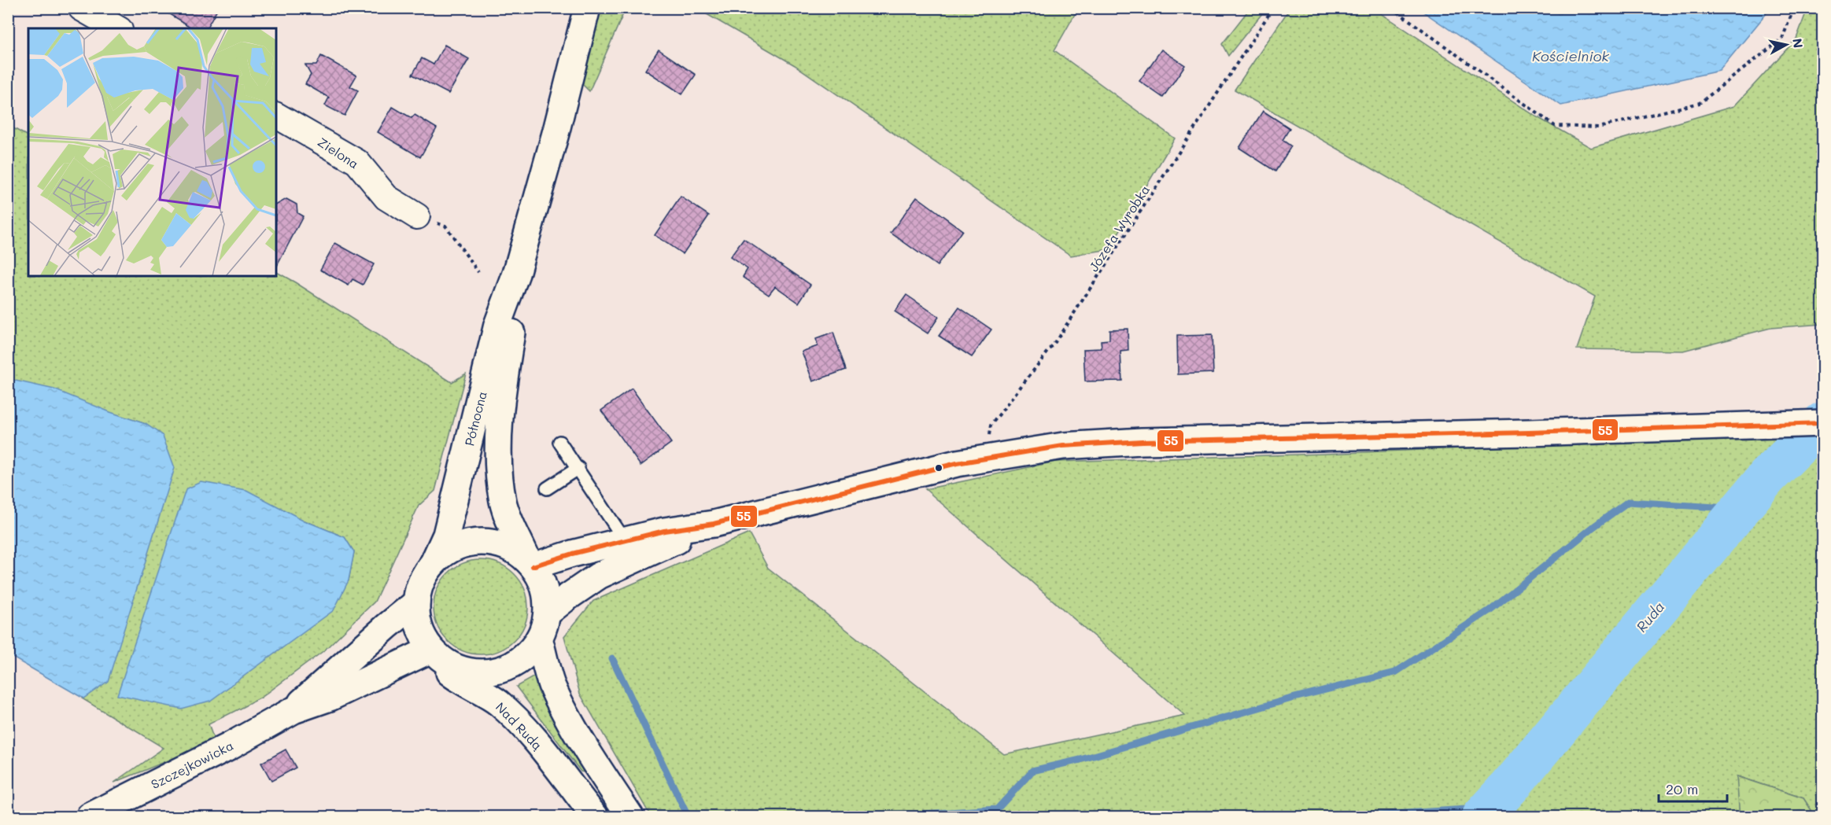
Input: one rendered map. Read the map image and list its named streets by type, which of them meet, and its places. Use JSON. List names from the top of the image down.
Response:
{
  "streets": {
    "main road": ["Północna", "Nad Rudą", "Szczejkowicka"],
    "street": ["Zielona"],
    "path": ["Józefa Wyrobka"]
  },
  "crossings": [
    ["Północna", "Nad Rudą"],
    ["Północna", "Szczejkowicka"],
    ["Nad Rudą", "Szczejkowicka"]
  ],
  "water": ["Kościelniok", "Ruda"],
  "lines": ["transit line 55"],
  "scale_bar": "20 m",
  "north": "right"
}
